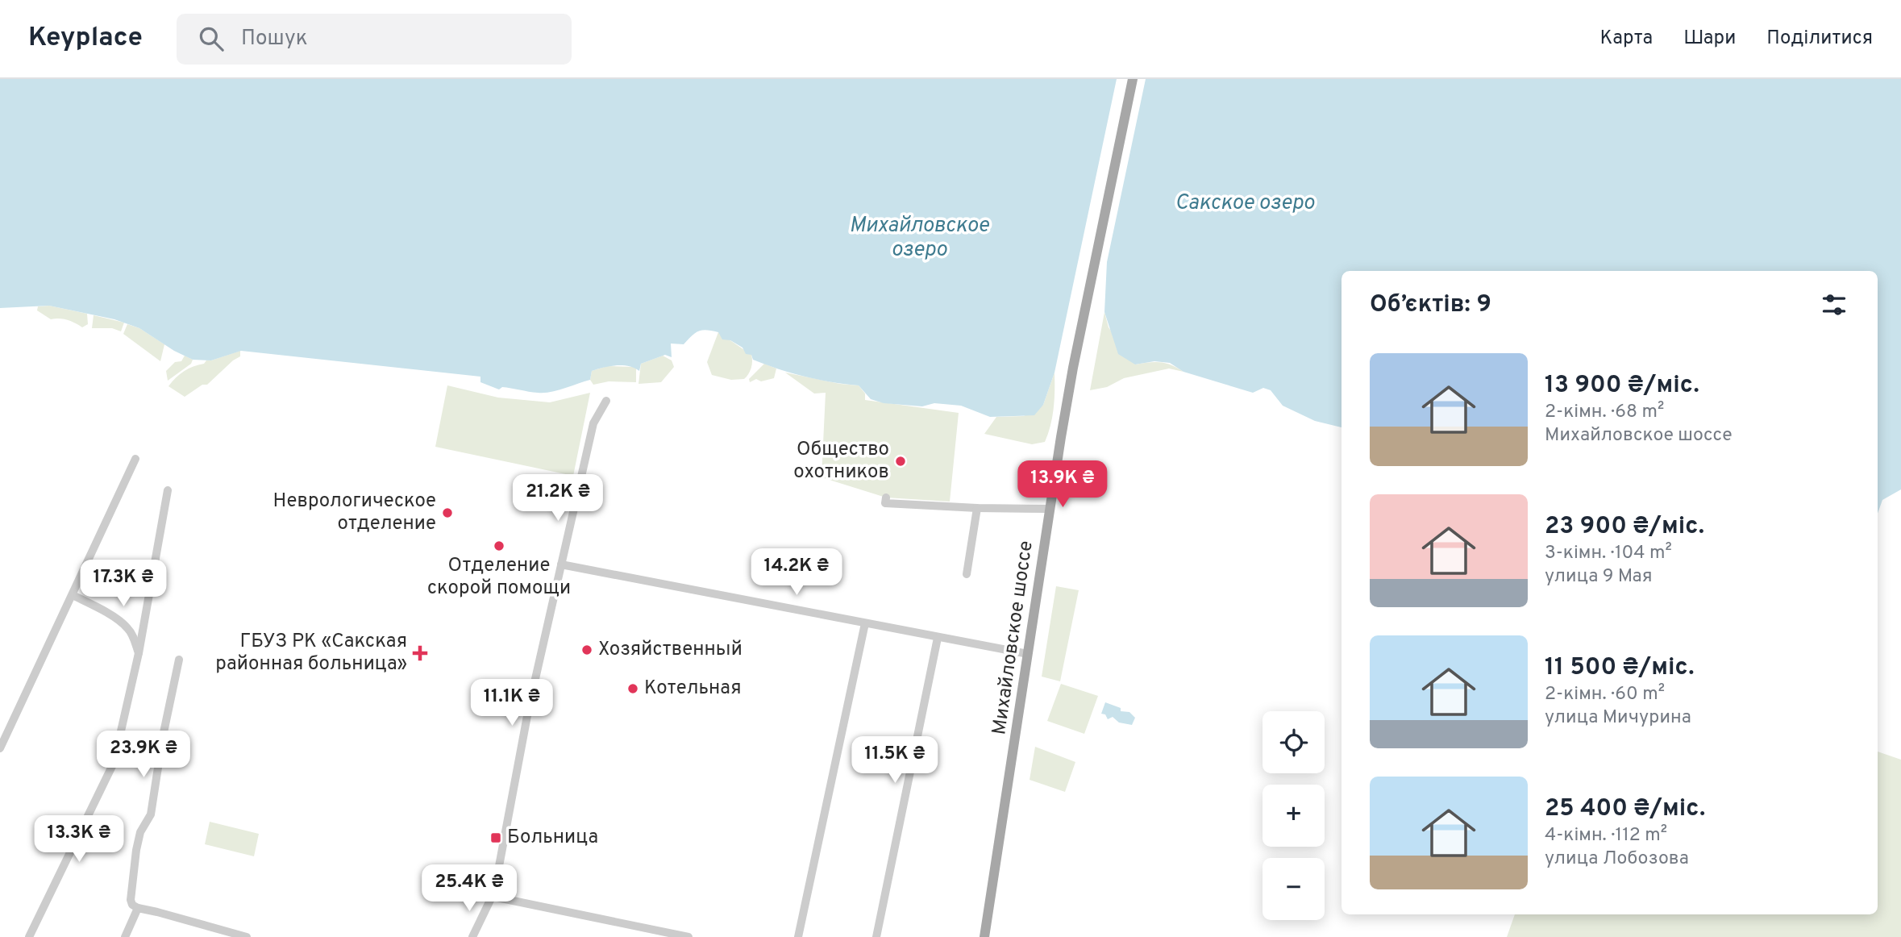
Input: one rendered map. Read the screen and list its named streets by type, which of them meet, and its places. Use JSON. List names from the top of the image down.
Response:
{
  "streets": {
    "main road": ["Михайловское шоссе"]
  },
  "water": ["Сакское озеро", "Михайловское озеро"],
  "places": {
    "other": [
      "Общество охотников",
      "Неврологическое отделение",
      "Отделение скорой помощи",
      "Хозяйственный",
      "Котельная"
    ],
    "health": ["ГБУЗ РК «Сакская районная больница»"],
    "transit": ["Больница"]
  },
  "page": {
    "header": "Keyplace",
    "search": "Пошук",
    "nav": ["Карта", "Шари", "Поділитися"],
    "heading": "Об’єктів: 9",
    "list": [
      {
        "name": "13 900 ₴/міс.",
        "note": "2-кімн. · 68 m² · Михайловское шоссе"
      },
      {
        "name": "23 900 ₴/міс.",
        "note": "3-кімн. · 104 m² · улица 9 Мая"
      },
      {
        "name": "11 500 ₴/міс.",
        "note": "2-кімн. · 60 m² · улица Мичурина"
      },
      {
        "name": "25 400 ₴/міс.",
        "note": "4-кімн. · 112 m² · улица Лобозова"
      }
    ],
    "price": [
      "13.9K ₴",
      "21.2K ₴",
      "14.2K ₴",
      "17.3K ₴",
      "11.1K ₴",
      "23.9K ₴",
      "11.5K ₴",
      "13.3K ₴",
      "25.4K ₴"
    ],
    "map_buttons": ["+", "−"]
  }
}
